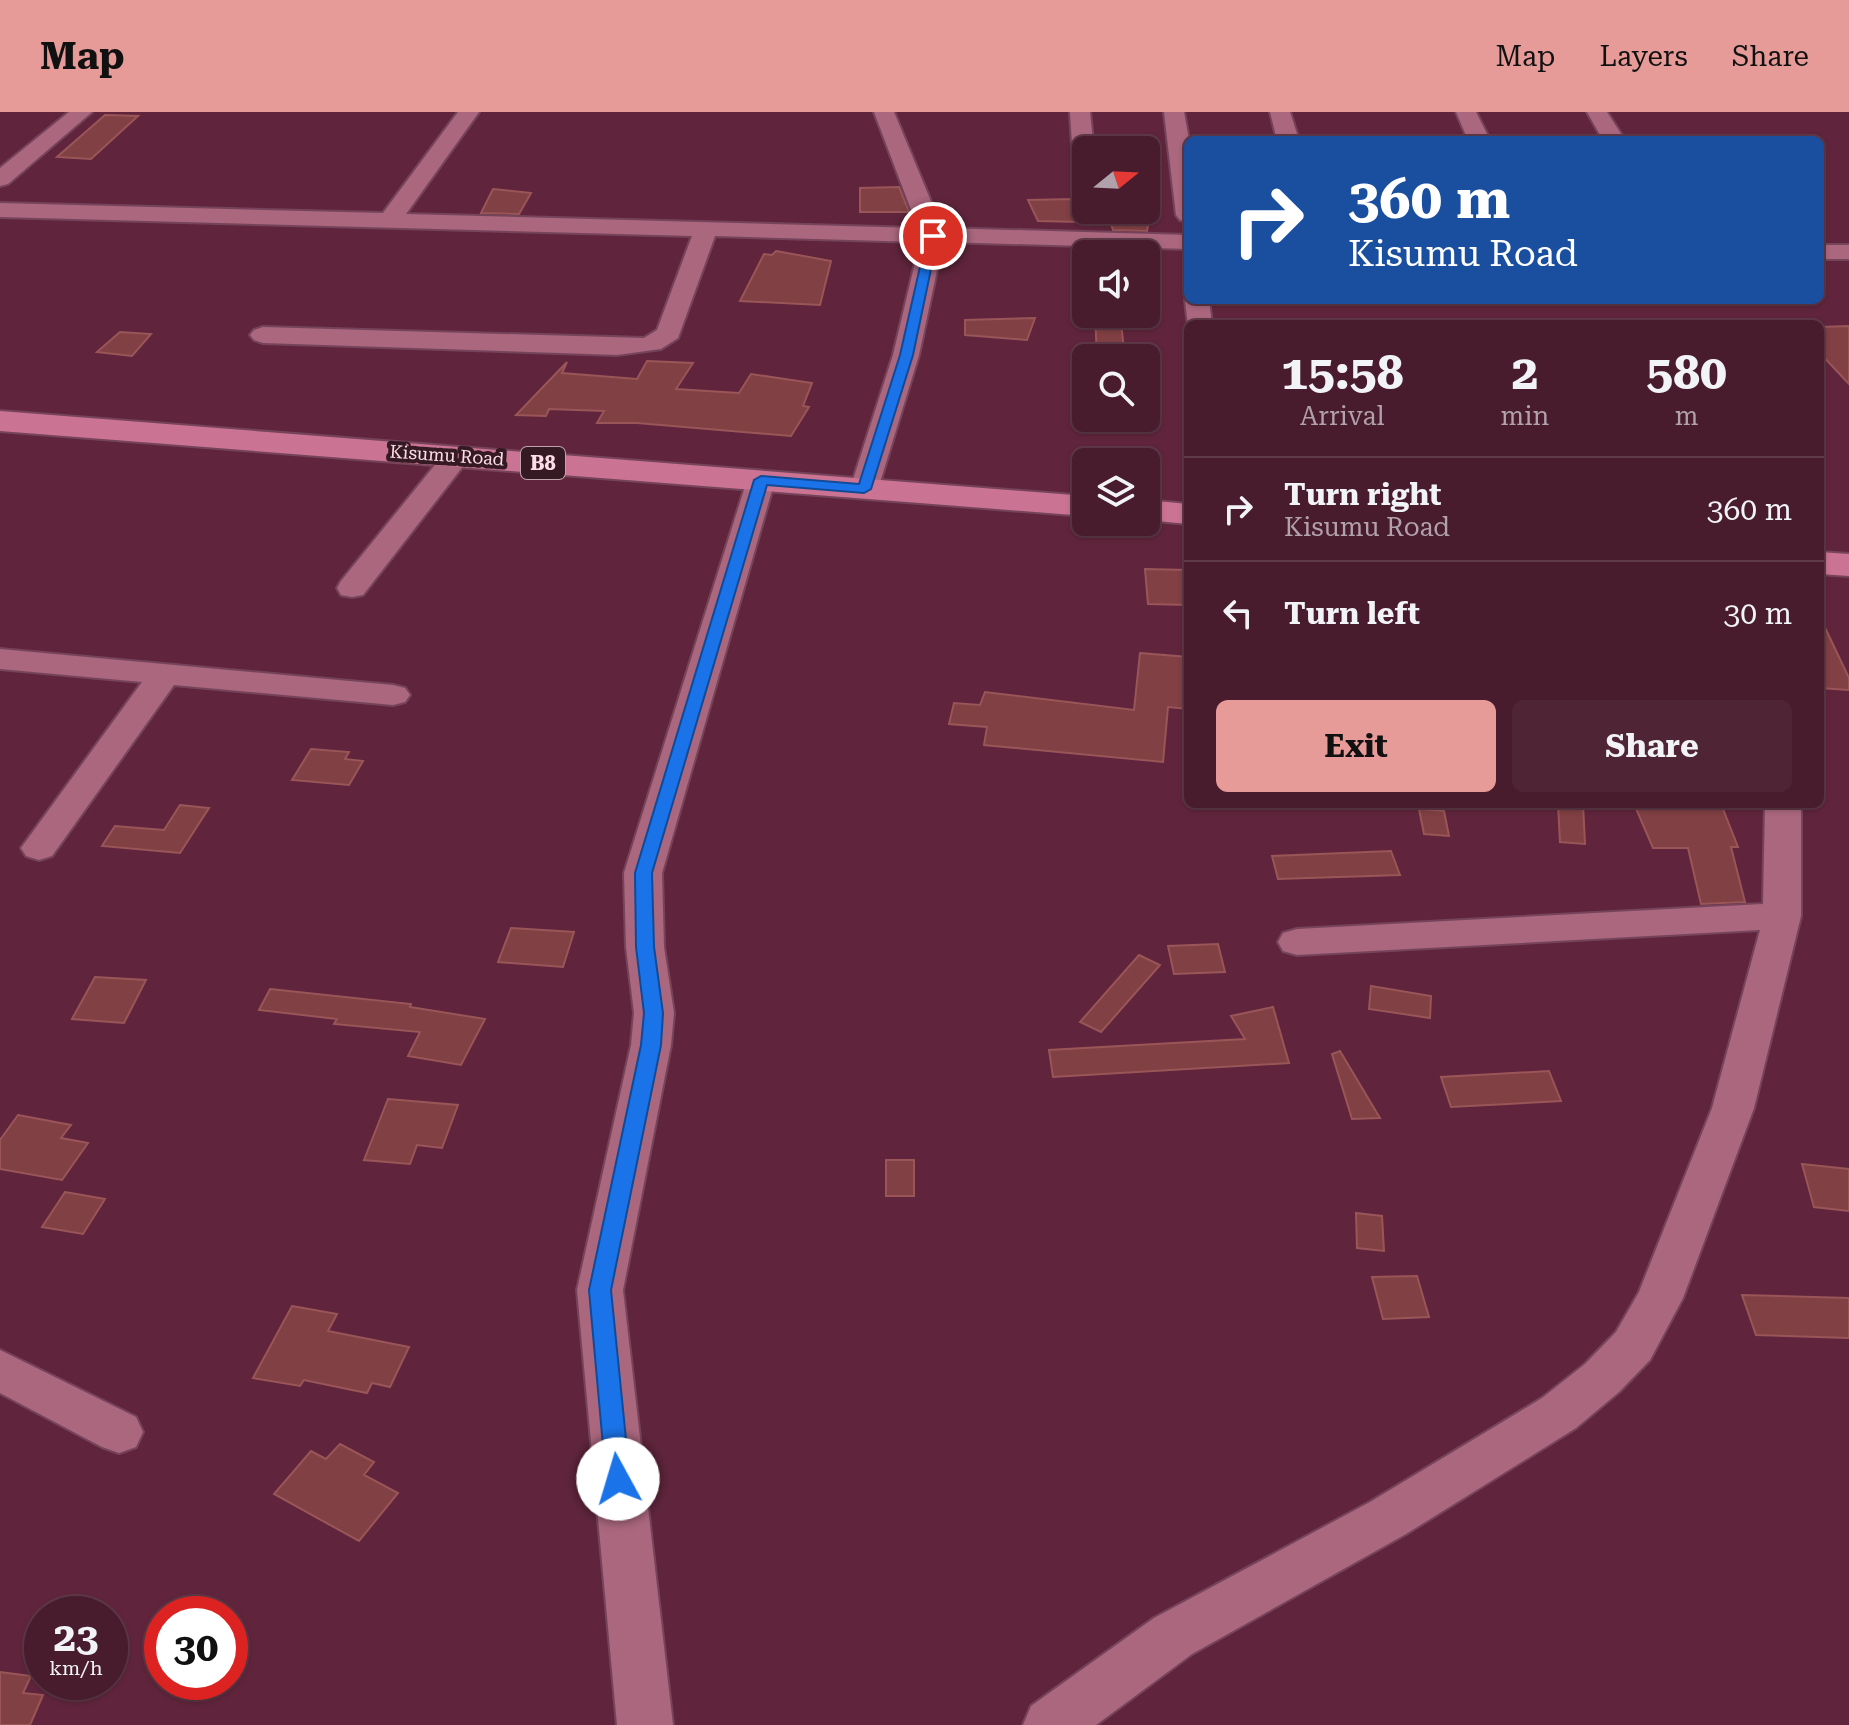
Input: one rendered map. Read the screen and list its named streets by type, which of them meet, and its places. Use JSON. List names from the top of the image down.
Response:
{
  "streets": {
    "highway": ["Kisumu Road", "B8"]
  },
  "north": "right",
  "page": {
    "header": "Map",
    "nav": ["Map", "Layers", "Share"],
    "turn": ["360 m", "Kisumu Road"],
    "eta": [
      "15:58",
      "Arrival",
      "2",
      "min",
      "580",
      "m"
    ],
    "list": [
      {
        "name": "Turn right",
        "note": "Kisumu Road",
        "value": "360 m"
      },
      {
        "name": "Turn left",
        "value": "30 m"
      }
    ],
    "buttons": ["Exit", "Share"],
    "speed": "23 km/h",
    "limit": "30"
  }
}
